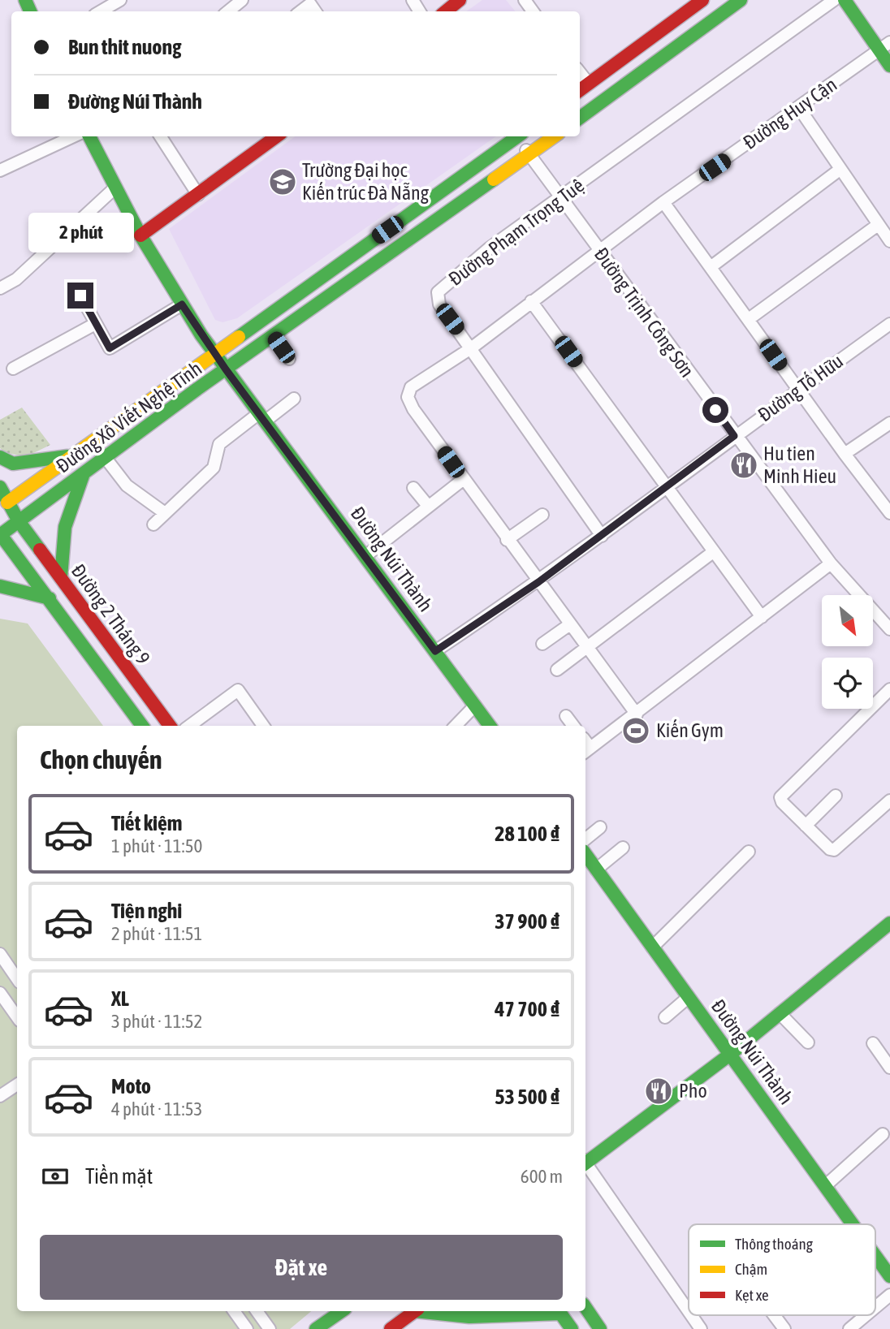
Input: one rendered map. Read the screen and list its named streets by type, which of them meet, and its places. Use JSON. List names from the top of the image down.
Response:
{
  "streets": {
    "main road": ["Đường Xô Viết Nghệ Tĩnh", "Đường Núi Thành", "Đường 2 Tháng 9"],
    "street": [
      "Đường Huy Cận",
      "Đường Phạm Trọng Tuệ",
      "Đường Trịnh Công Sơn",
      "Đường Tố Hữu"
    ]
  },
  "crossings": [
    ["Đường Huy Cận", "Đường Phạm Trọng Tuệ"],
    ["Đường Huy Cận", "Đường Trịnh Công Sơn"],
    ["Đường Phạm Trọng Tuệ", "Đường Trịnh Công Sơn"],
    ["Đường Phạm Trọng Tuệ", "Đường Tố Hữu"],
    ["Đường Trịnh Công Sơn", "Đường Tố Hữu"],
    ["Đường Trịnh Công Sơn", "Đường Xô Viết Nghệ Tĩnh"],
    ["Đường Tố Hữu", "Đường Núi Thành"],
    ["Đường Xô Viết Nghệ Tĩnh", "Đường Núi Thành"],
    ["Đường Xô Viết Nghệ Tĩnh", "Đường 2 Tháng 9"]
  ],
  "places": {
    "school or university": ["Trường Đại học Kiến trúc Đà Nẵng"],
    "restaurant": ["Hu tien Minh Hieu", "Pho"],
    "sports": ["Kiến Gym"]
  },
  "legend": ["Thông thoáng", "Chậm", "Kẹt xe"],
  "north": "bottom right",
  "page": {
    "banner": ["Bun thit nuong", "Đường Núi Thành"],
    "bubble": "2 phút",
    "heading": "Chọn chuyến",
    "list": [
      {
        "name": "Tiết kiệm",
        "note": "1 phút · 11:50",
        "value": "28 100 ₫"
      },
      {
        "name": "Tiện nghi",
        "note": "2 phút · 11:51",
        "value": "37 900 ₫"
      },
      {
        "name": "XL",
        "note": "3 phút · 11:52",
        "value": "47 700 ₫"
      },
      {
        "name": "Moto",
        "note": "4 phút · 11:53",
        "value": "53 500 ₫"
      }
    ],
    "pay": ["Tiền mặt", "600 m"],
    "buttons": "Đặt xe"
  }
}
